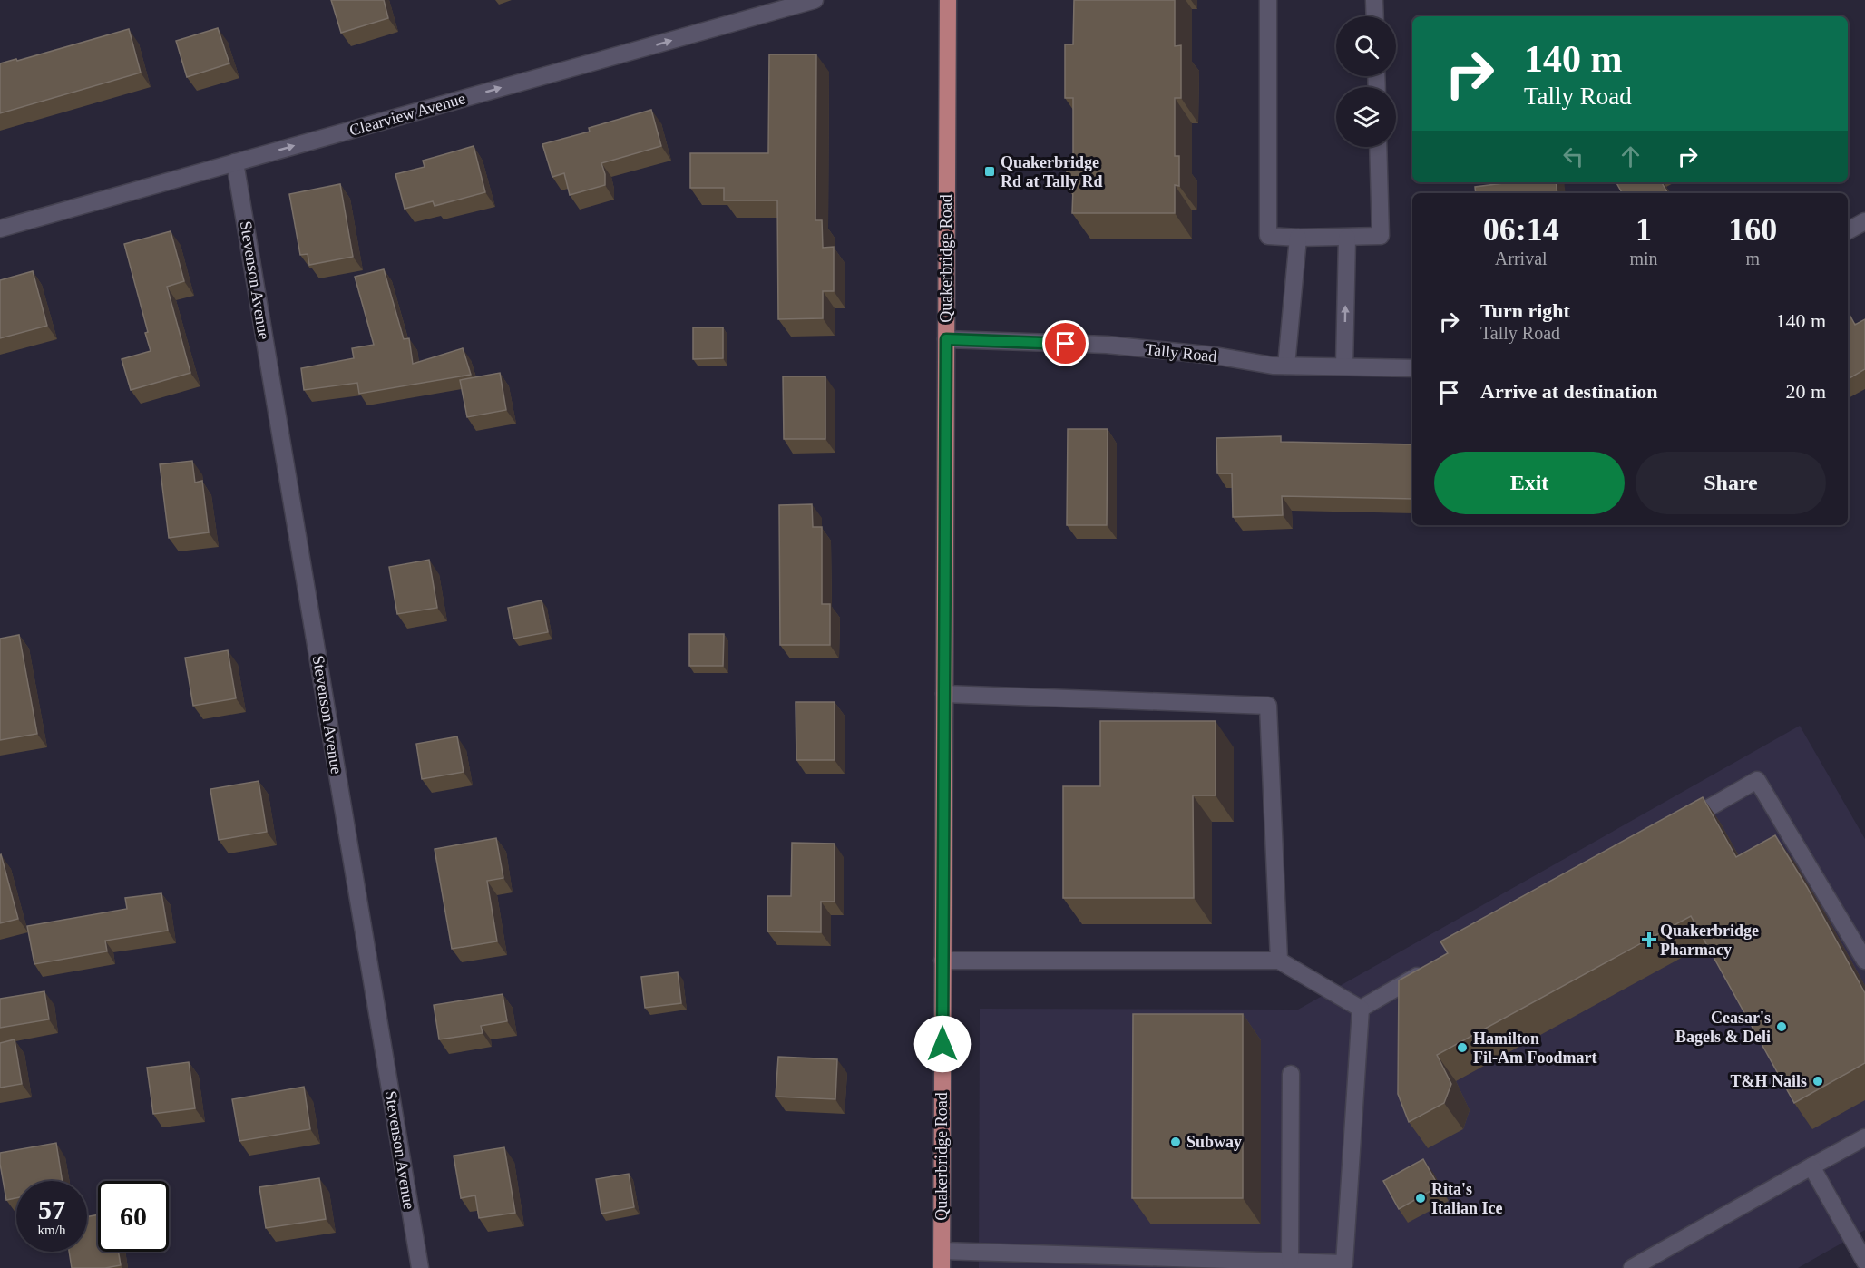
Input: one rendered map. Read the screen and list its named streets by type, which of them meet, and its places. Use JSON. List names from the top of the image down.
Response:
{
  "streets": {
    "main road": ["Quakerbridge Road"],
    "street": ["Clearview Avenue", "Stevenson Avenue", "Tally Road"]
  },
  "crossings": [
    ["Clearview Avenue", "Stevenson Avenue"],
    ["Quakerbridge Road", "Tally Road"]
  ],
  "one_way": ["Clearview Avenue"],
  "places": {
    "transit": ["Quakerbridge Rd at Tally Rd"],
    "health": ["Quakerbridge Pharmacy"],
    "other": [
      "Ceasar's Bagels & Deli",
      "Hamilton Fil-Am Foodmart",
      "T&H Nails",
      "Subway",
      "Rita's Italian Ice"
    ]
  },
  "page": {
    "turn": ["140 m", "Tally Road"],
    "eta": [
      "06:14",
      "Arrival",
      "1",
      "min",
      "160",
      "m"
    ],
    "list": [
      {
        "name": "Turn right",
        "note": "Tally Road",
        "value": "140 m"
      },
      {
        "name": "Arrive at destination",
        "value": "20 m"
      }
    ],
    "buttons": ["Exit", "Share"],
    "speed": "57 km/h",
    "limit": "60"
  }
}
